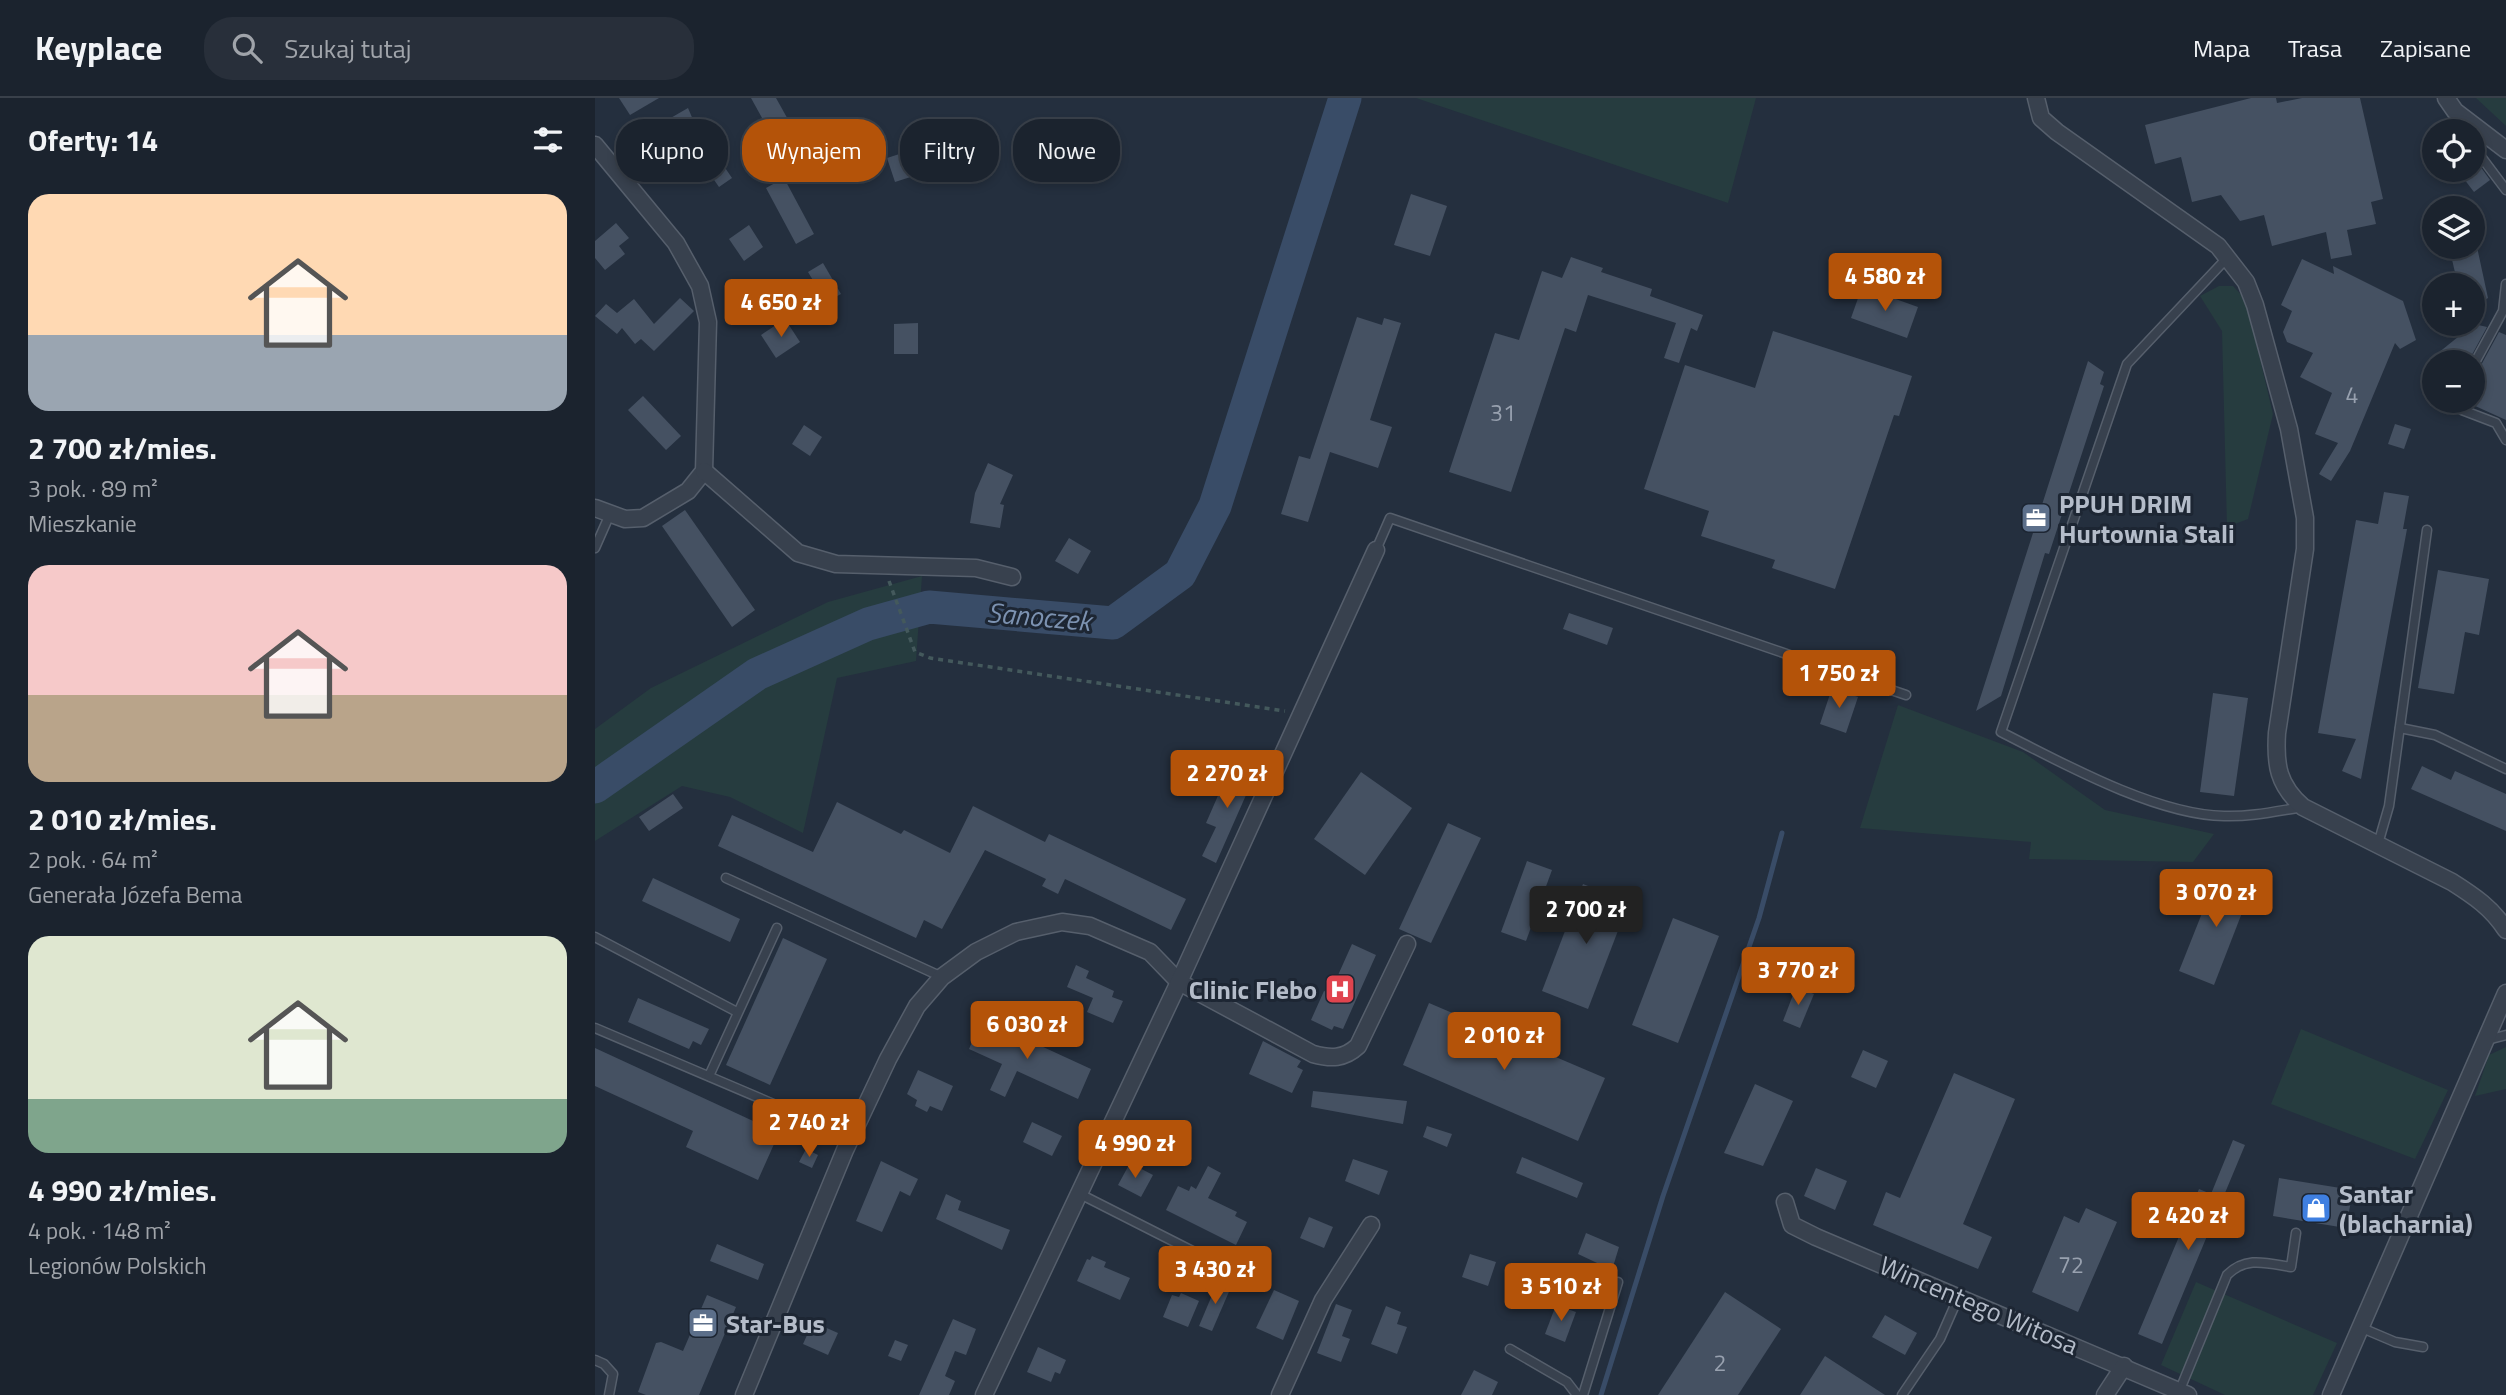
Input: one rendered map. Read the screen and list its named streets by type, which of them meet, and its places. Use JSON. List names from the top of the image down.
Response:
{
  "streets": {
    "street": ["Wincentego Witosa"]
  },
  "water": ["Sanoczek"],
  "places": {
    "office": ["PPUH DRIM Hurtownia Stali", "Star-Bus"],
    "hospital": ["Clinic Flebo"],
    "shop": ["Santar (blacharnia)"]
  },
  "house_numbers": [
    "4",
    "31",
    "72",
    "2"
  ],
  "page": {
    "header": "Keyplace",
    "search": "Szukaj tutaj",
    "nav": ["Mapa", "Trasa", "Zapisane"],
    "heading": "Oferty: 14",
    "map_buttons": ["+", "−"],
    "chip": [
      "Kupno",
      "Wynajem",
      "Filtry",
      "Nowe"
    ],
    "list": [
      {
        "name": "2 700 zł/mies.",
        "note": "3 pok. · 89 m² · Mieszkanie"
      },
      {
        "name": "2 010 zł/mies.",
        "note": "2 pok. · 64 m² · Generała Józefa Bema"
      },
      {
        "name": "4 990 zł/mies.",
        "note": "4 pok. · 148 m² · Legionów Polskich"
      }
    ],
    "price": [
      "4 580 zł",
      "4 650 zł",
      "1 750 zł",
      "2 270 zł",
      "3 070 zł",
      "2 700 zł",
      "3 770 zł",
      "6 030 zł",
      "2 010 zł",
      "2 740 zł",
      "4 990 zł",
      "2 420 zł",
      "3 430 zł",
      "3 510 zł"
    ]
  }
}
